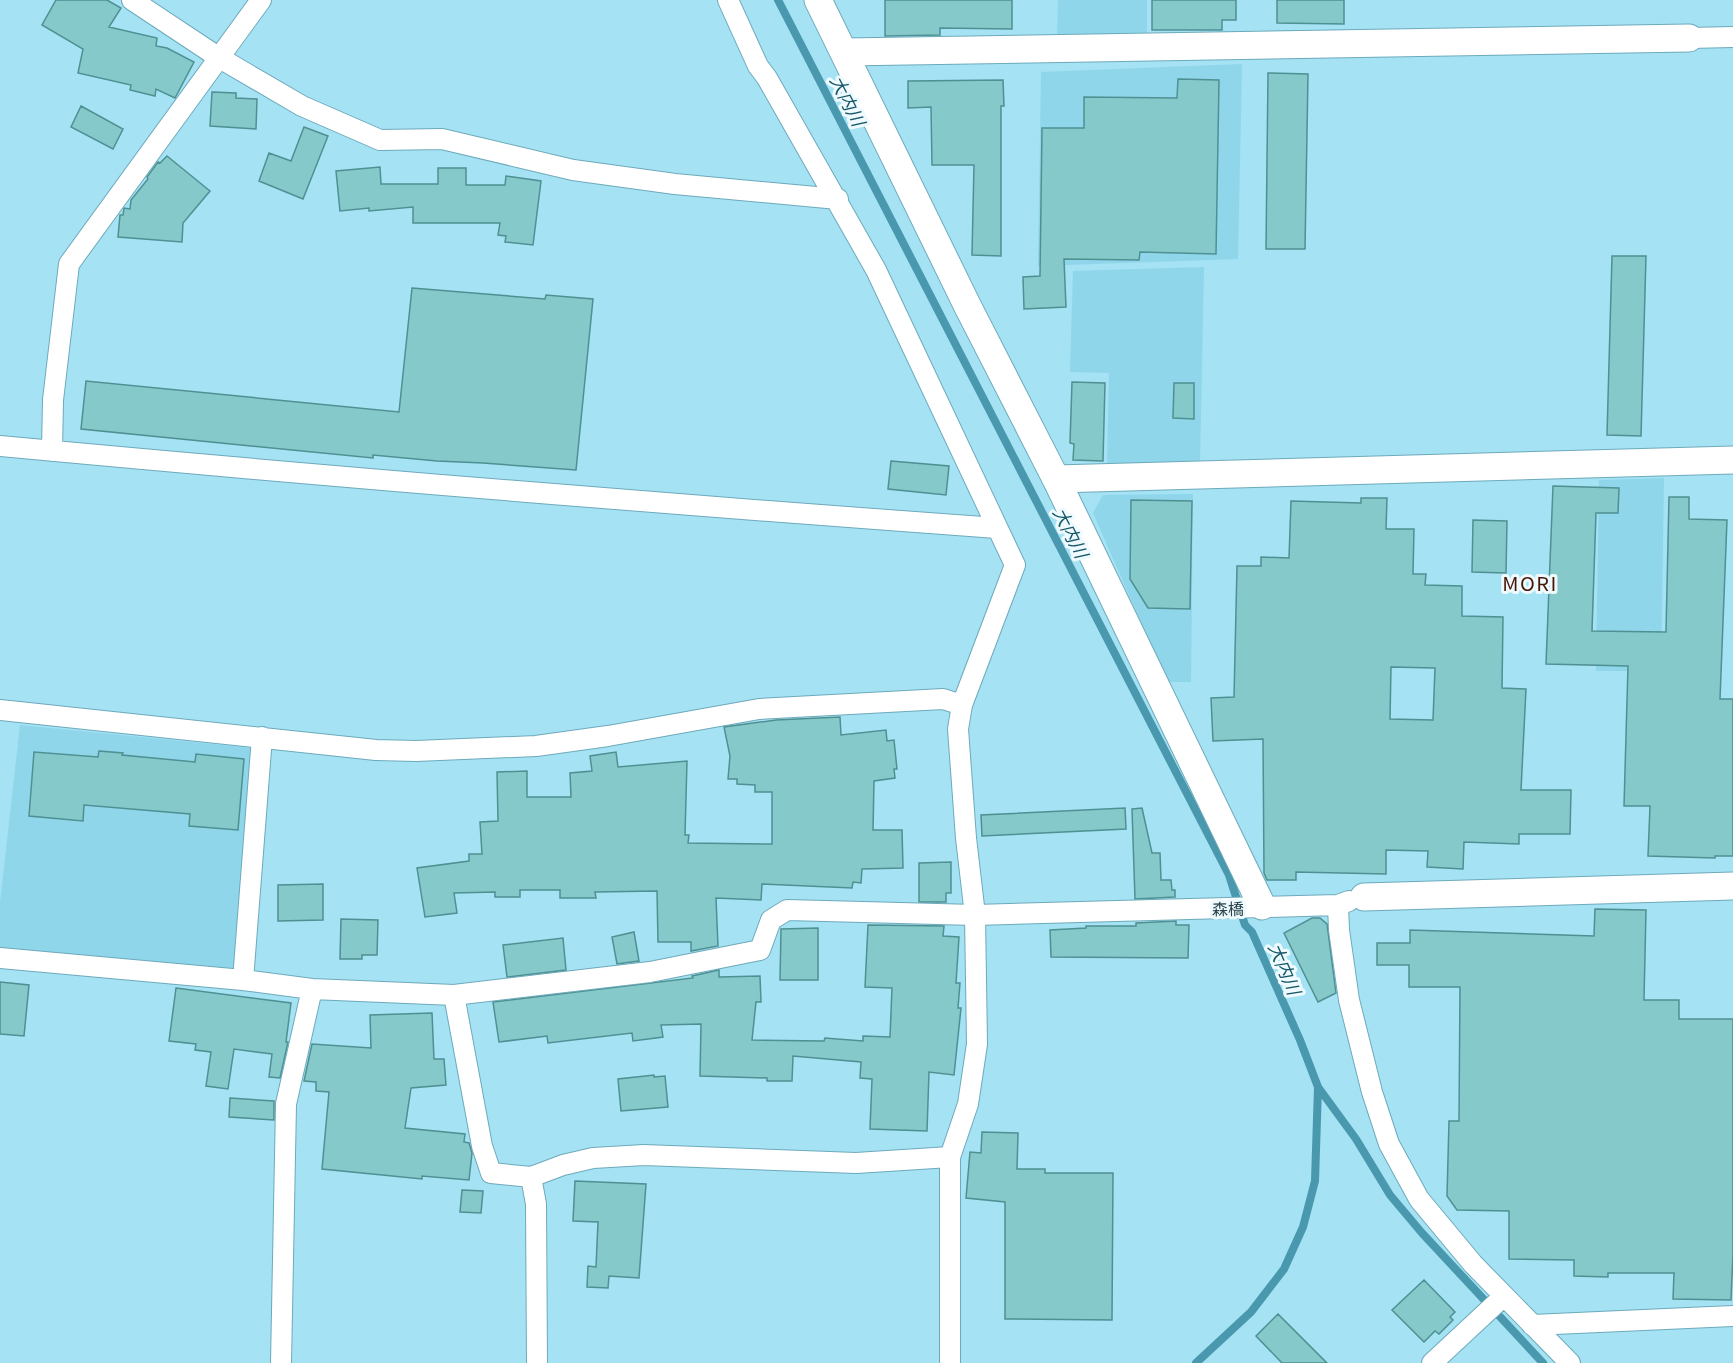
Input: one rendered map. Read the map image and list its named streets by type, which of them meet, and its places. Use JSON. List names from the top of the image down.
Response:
{
  "streets": {
    "street": ["森橋"]
  },
  "districts": ["MORI"],
  "water": ["大内川"]
}
